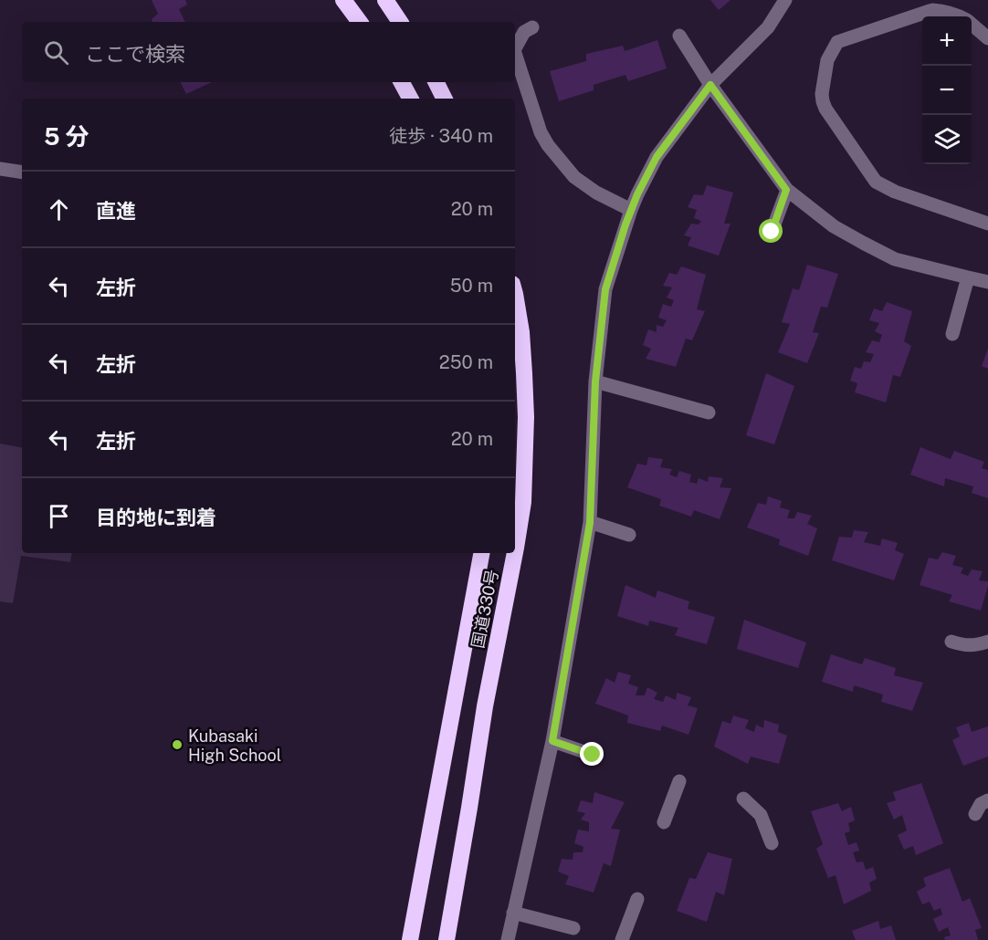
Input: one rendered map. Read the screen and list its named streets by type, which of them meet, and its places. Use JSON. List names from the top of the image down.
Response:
{
  "streets": {
    "highway": ["国道330号"]
  },
  "places": ["Kubasaki High School"],
  "page": {
    "map_buttons": ["+", "−"],
    "search": "ここで検索",
    "heading": ["5 分", "徒歩 · 340 m"],
    "list": [
      ["直進", "20 m"],
      ["左折", "50 m"],
      ["左折", "250 m"],
      ["左折", "20 m"],
      "目的地に到着"
    ]
  }
}
